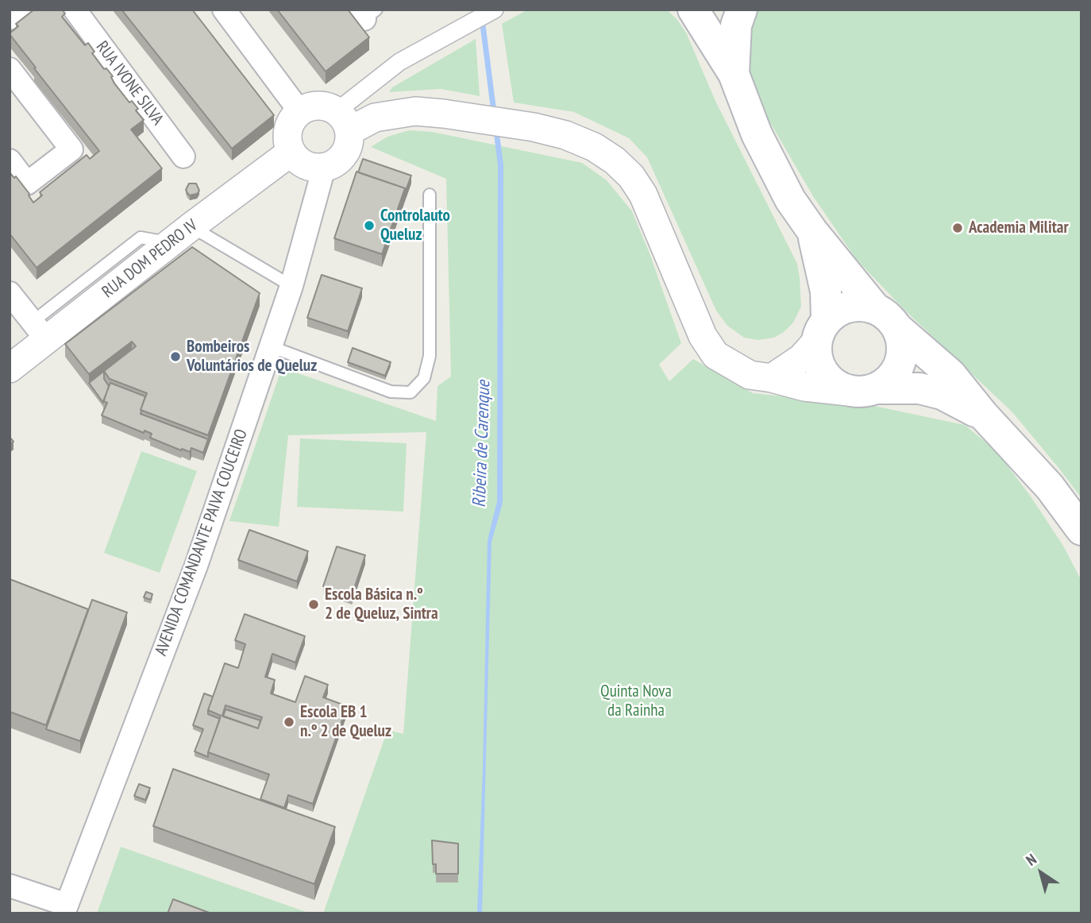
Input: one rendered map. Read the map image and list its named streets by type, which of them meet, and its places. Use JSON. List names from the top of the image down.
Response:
{
  "streets": {
    "street": ["RUA IVONE SILVA", "RUA DOM PEDRO IV", "AVENIDA COMANDANTE PAIVA COUCEIRO"]
  },
  "crossings": [
    ["RUA DOM PEDRO IV", "AVENIDA COMANDANTE PAIVA COUCEIRO"]
  ],
  "water": ["Ribeira de Carenque"],
  "parks": ["Quinta Nova da Rainha"],
  "places": [
    "Controlauto Queluz",
    "Academia Militar",
    "Bombeiros Voluntários de Queluz",
    "Escola Básica n.º 2 de Queluz, Sintra",
    "Escola EB 1 n.º 2 de Queluz"
  ],
  "north": "top left"
}
